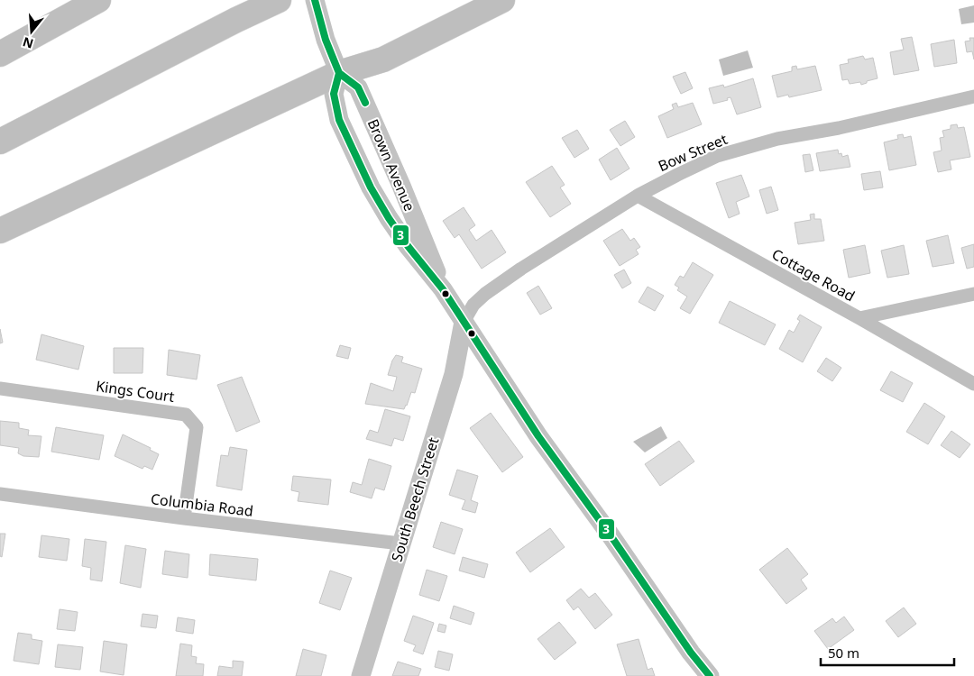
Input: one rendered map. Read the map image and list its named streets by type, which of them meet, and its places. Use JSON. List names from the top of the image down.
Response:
{
  "streets": {
    "main road": ["Brown Avenue", "South Beech Street"],
    "street": [
      "Bow Street",
      "Cottage Road",
      "Kings Court",
      "Columbia Road"
    ]
  },
  "crossings": [
    ["Bow Street", "Brown Avenue"],
    ["Bow Street", "Cottage Road"],
    ["Bow Street", "South Beech Street"],
    ["Brown Avenue", "South Beech Street"],
    ["Kings Court", "Columbia Road"],
    ["South Beech Street", "Columbia Road"]
  ],
  "lines": ["transit line 3"],
  "scale_bar": "50 m",
  "north": "bottom"
}
